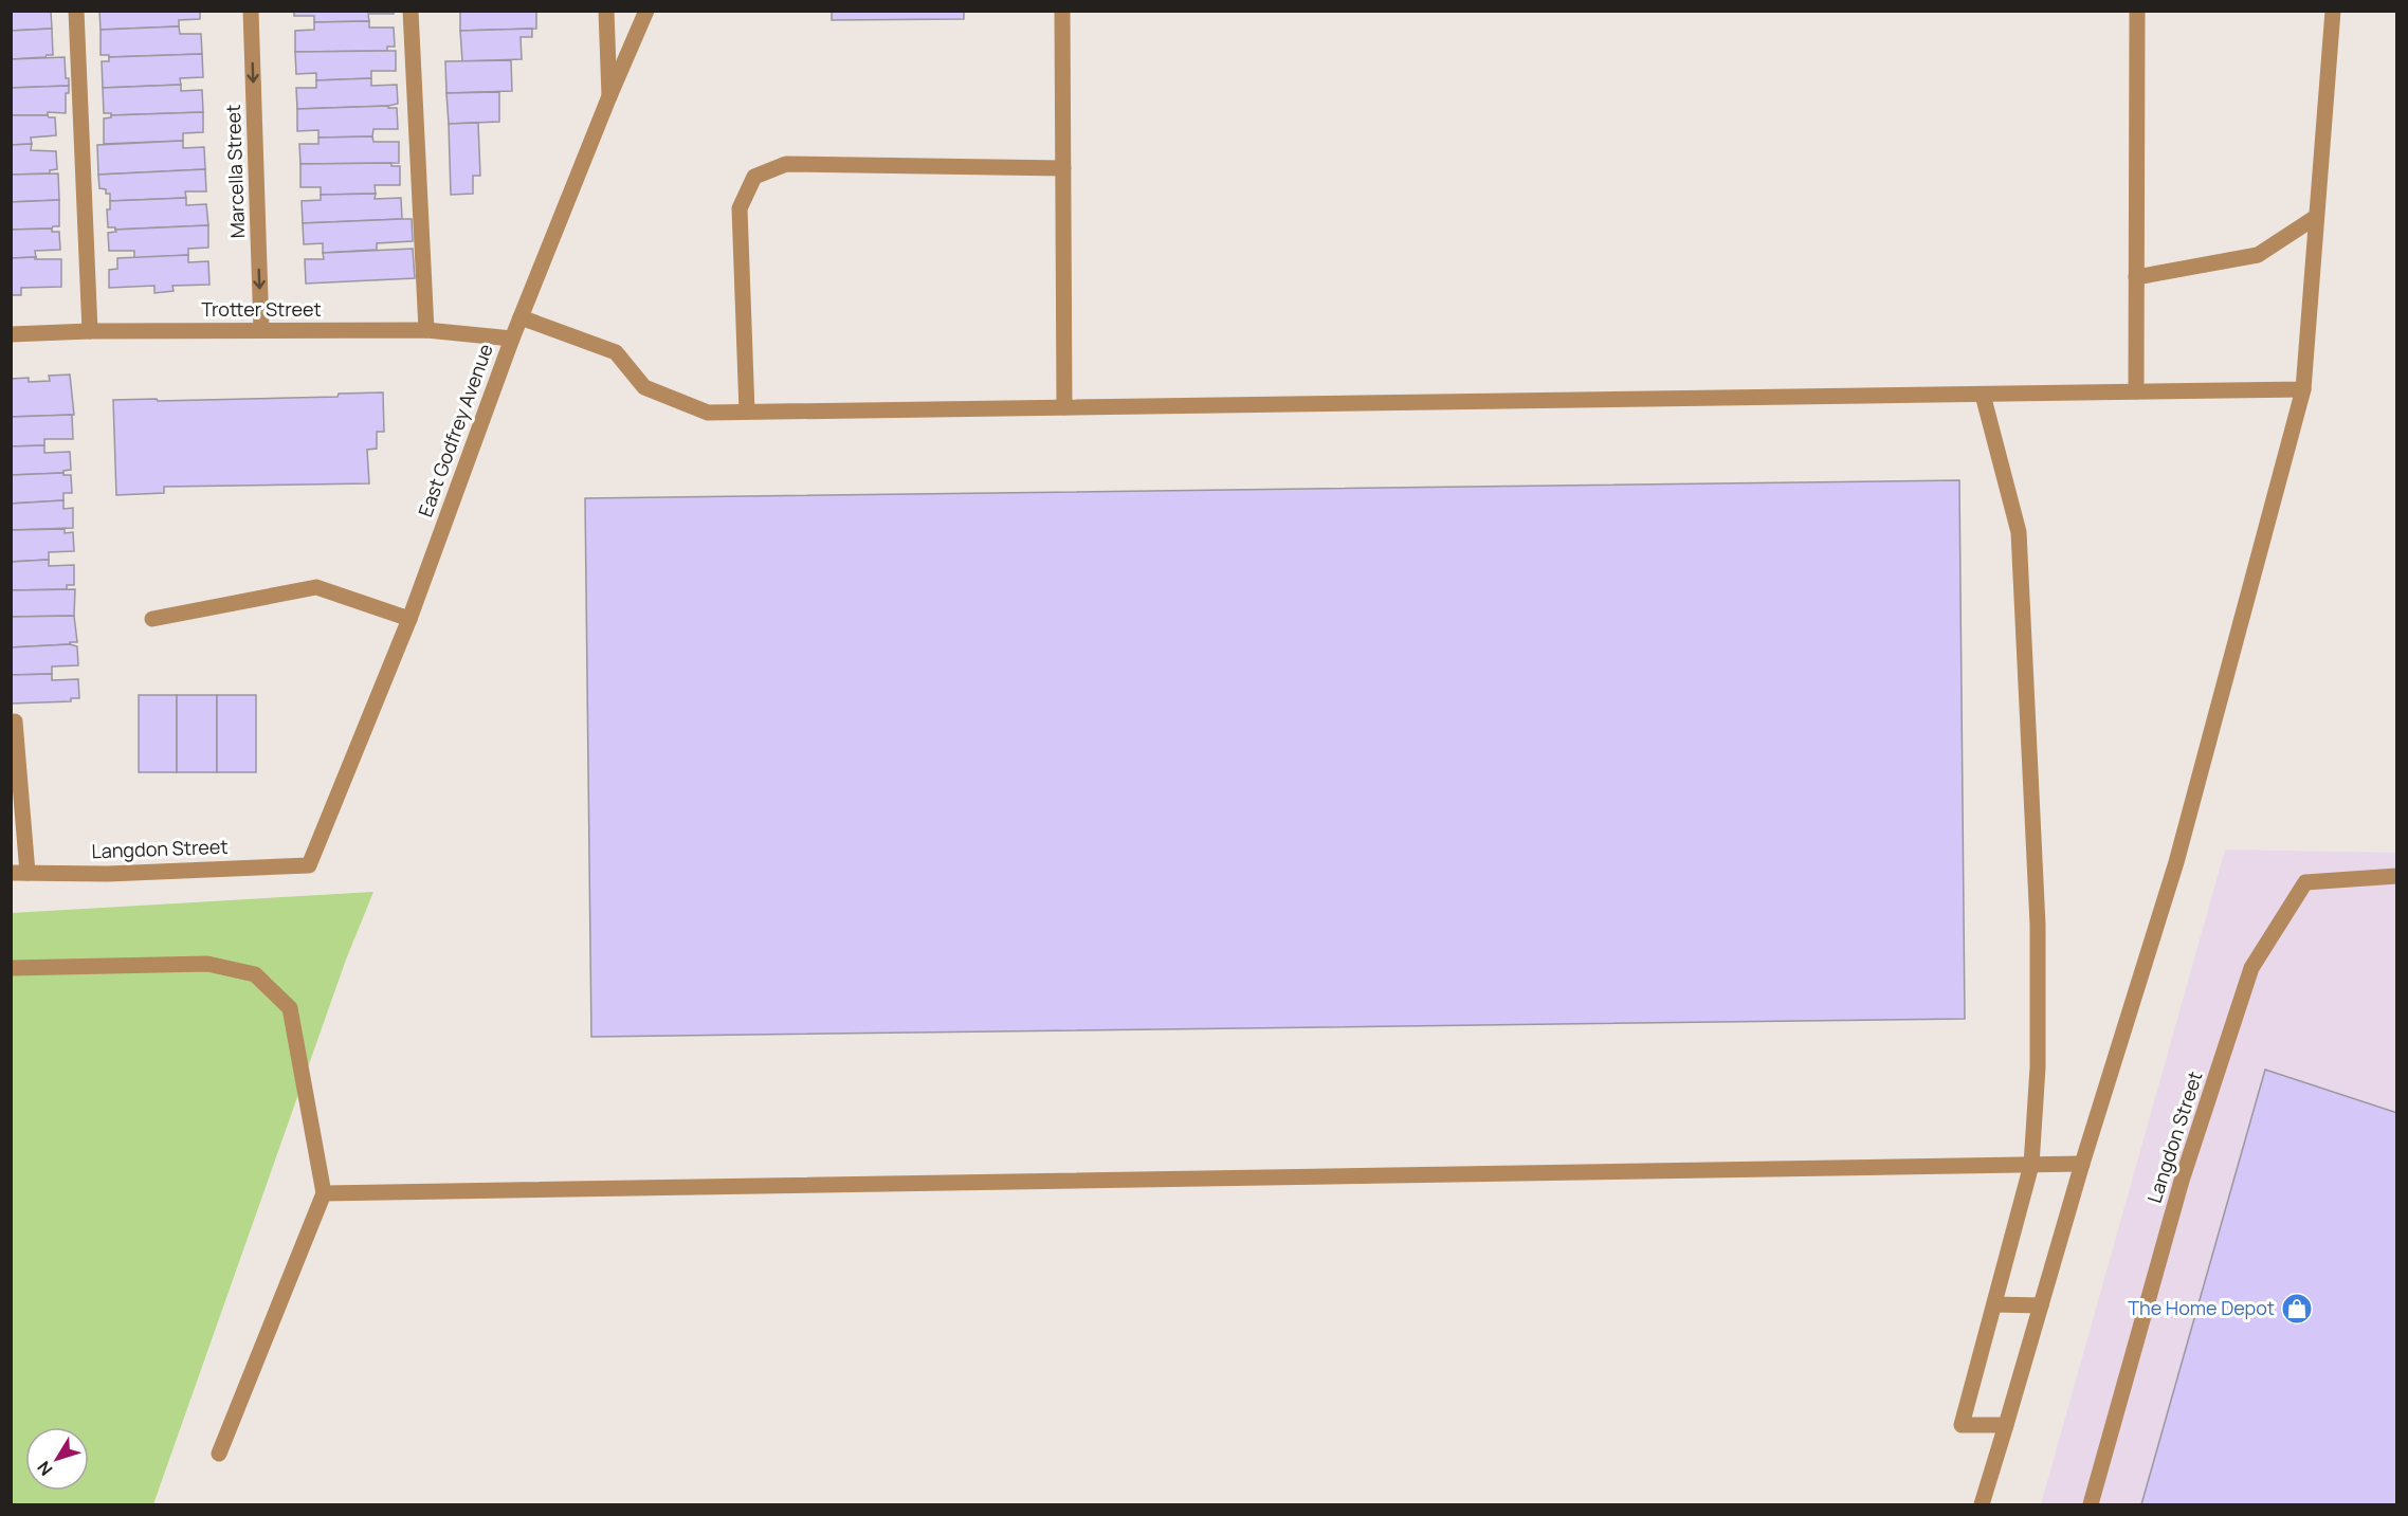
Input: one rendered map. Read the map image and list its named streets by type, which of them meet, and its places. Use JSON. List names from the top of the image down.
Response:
{
  "streets": {
    "street": [
      "Marcella Street",
      "Trotter Street",
      "East Godfrey Avenue",
      "Langdon Street"
    ]
  },
  "crossings": [
    ["Marcella Street", "Trotter Street"],
    ["Trotter Street", "East Godfrey Avenue"],
    ["East Godfrey Avenue", "Langdon Street"]
  ],
  "one_way": ["Marcella Street"],
  "places": {
    "shop": ["The Home Depot"]
  },
  "north": "bottom left"
}
